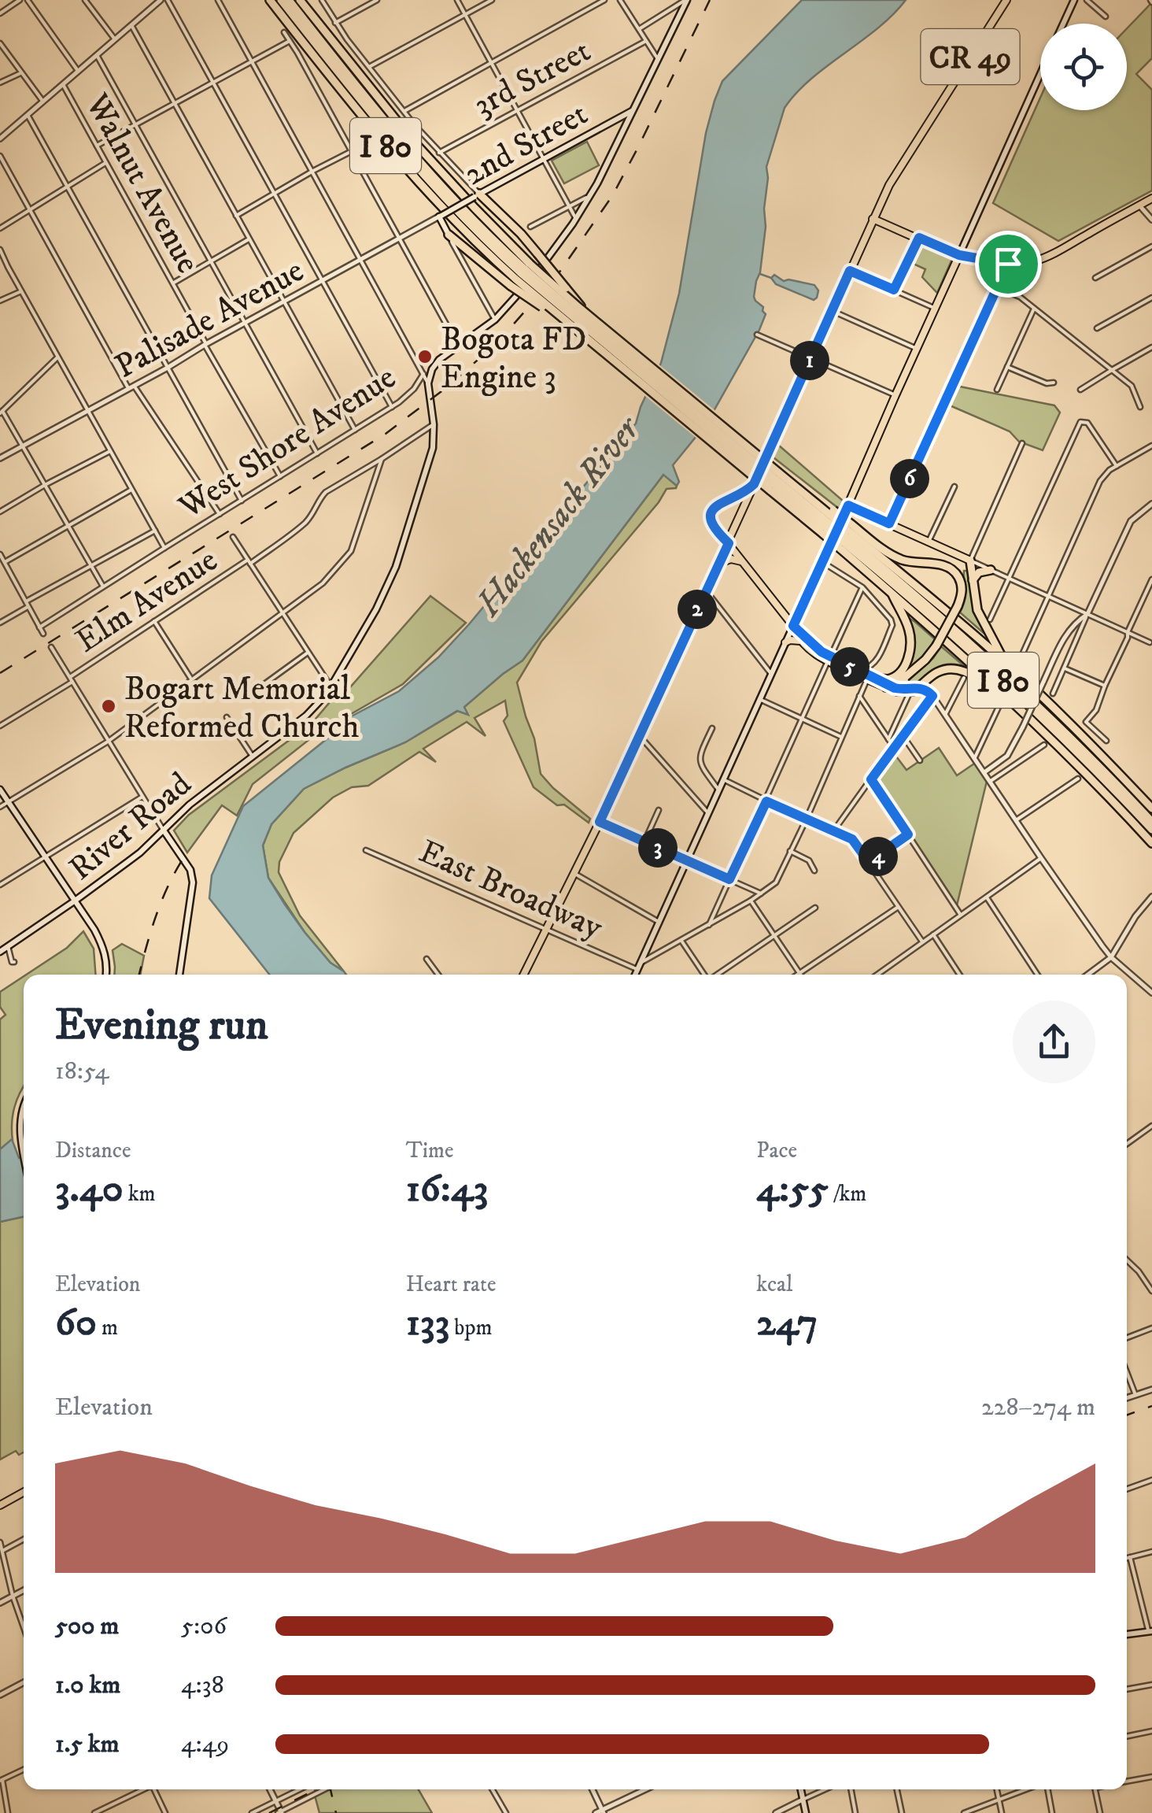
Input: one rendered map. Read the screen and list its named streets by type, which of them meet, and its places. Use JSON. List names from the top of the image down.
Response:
{
  "streets": {
    "highway": ["I 80"],
    "main road": [
      "CR 49",
      "2nd Street",
      "West Shore Avenue",
      "River Road"
    ],
    "street": [
      "3rd Street",
      "Walnut Avenue",
      "Palisade Avenue",
      "Elm Avenue",
      "East Broadway"
    ]
  },
  "crossings": [
    ["2nd Street", "Palisade Avenue"],
    ["2nd Street", "West Shore Avenue"],
    ["Walnut Avenue", "Palisade Avenue"],
    ["Walnut Avenue", "West Shore Avenue"],
    ["West Shore Avenue", "River Road"],
    ["Elm Avenue", "River Road"]
  ],
  "water": ["Hackensack River"],
  "places": ["Bogota FD Engine 3", "Bogart Memorial Reformed Church"],
  "page": {
    "pins": [
      "1",
      "6",
      "2",
      "5",
      "3",
      "4"
    ],
    "heading": ["Evening run", "18:54"],
    "stats": [
      ["Distance", "3.40 km"],
      ["Time", "16:43"],
      ["Pace", "4:55 /km"],
      ["Elevation", "60 m"],
      ["Heart rate", "133 bpm"],
      ["kcal", "247"]
    ],
    "chart": ["Elevation", "228–274 m"],
    "list": [
      {
        "name": "500 m",
        "note": "5:06"
      },
      {
        "name": "1.0 km",
        "note": "4:38"
      },
      {
        "name": "1.5 km",
        "note": "4:49"
      }
    ]
  }
}
